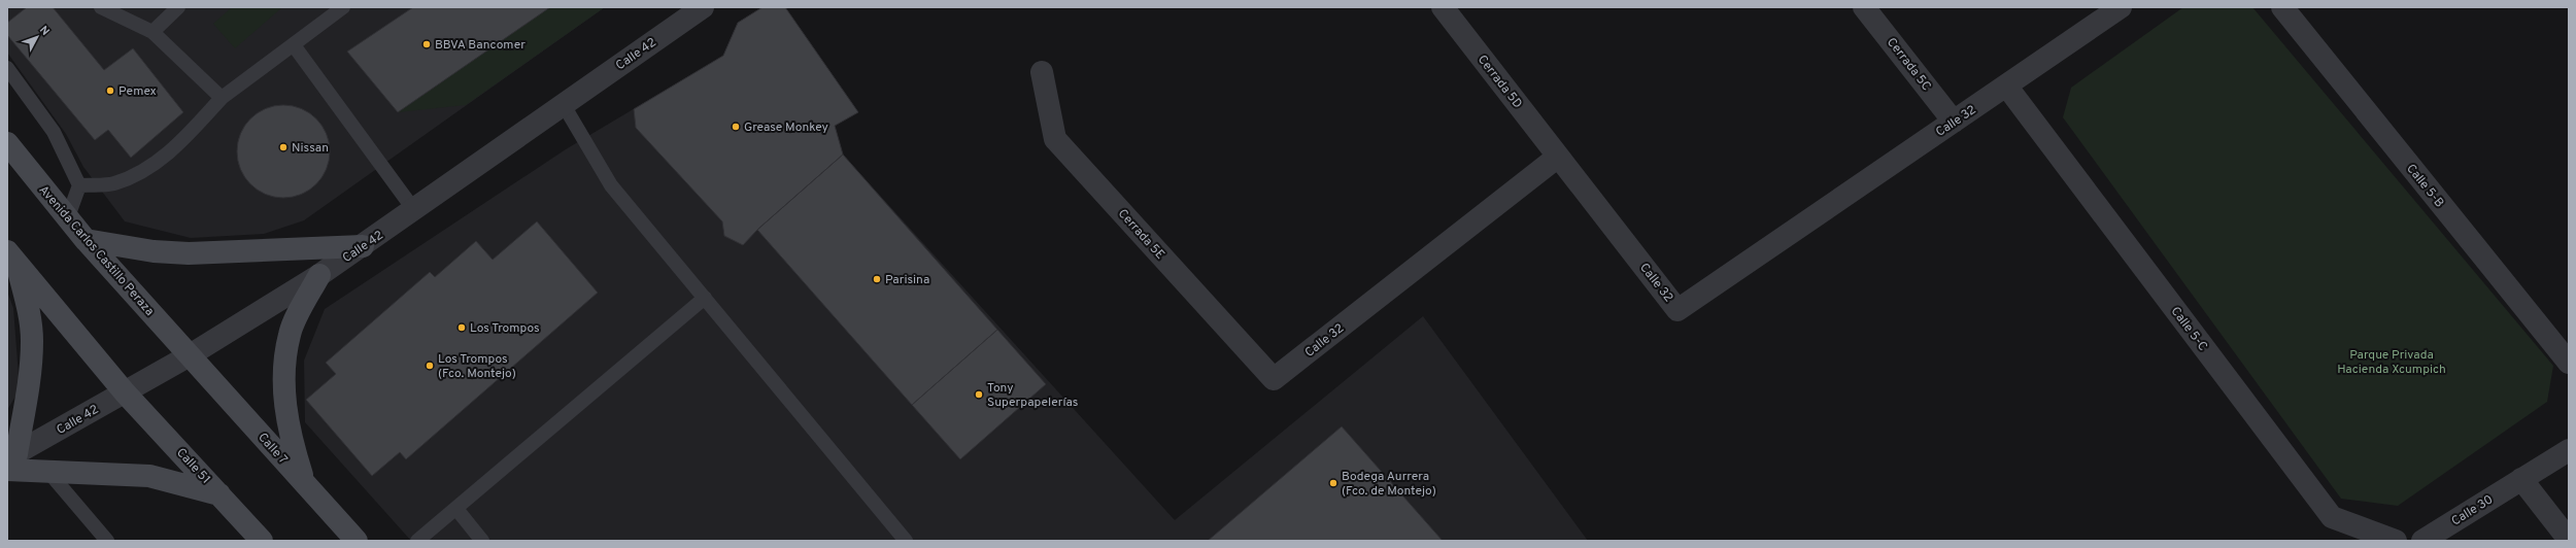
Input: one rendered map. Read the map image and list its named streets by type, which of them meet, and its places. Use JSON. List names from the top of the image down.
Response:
{
  "streets": {
    "main road": ["Avenida Carlos Castillo Peraza", "Calle 7", "Calle 51"],
    "street": [
      "Calle 42",
      "Cerrada 5C",
      "Cerrada 5D",
      "Calle 32",
      "Calle 5-B",
      "Cerrada 5E",
      "Calle 5-C",
      "Calle 30"
    ]
  },
  "crossings": [
    ["Calle 42", "Avenida Carlos Castillo Peraza"],
    ["Calle 42", "Calle 7"],
    ["Calle 42", "Calle 51"],
    ["Cerrada 5C", "Calle 32"],
    ["Cerrada 5D", "Calle 32"],
    ["Calle 32", "Cerrada 5E"],
    ["Calle 32", "Calle 5-C"],
    ["Avenida Carlos Castillo Peraza", "Calle 7"]
  ],
  "parks": ["Parque Privada Hacienda Xcumpich"],
  "places": [
    "BBVA Bancomer",
    "Pemex",
    "Grease Monkey",
    "Nissan",
    "Parisina",
    "Los Trompos",
    "Los Trompos (Fco. Montejo)",
    "Tony Superpapelerías",
    "Bodega Aurrera (Fco. de Montejo)"
  ],
  "north": "top right"
}
